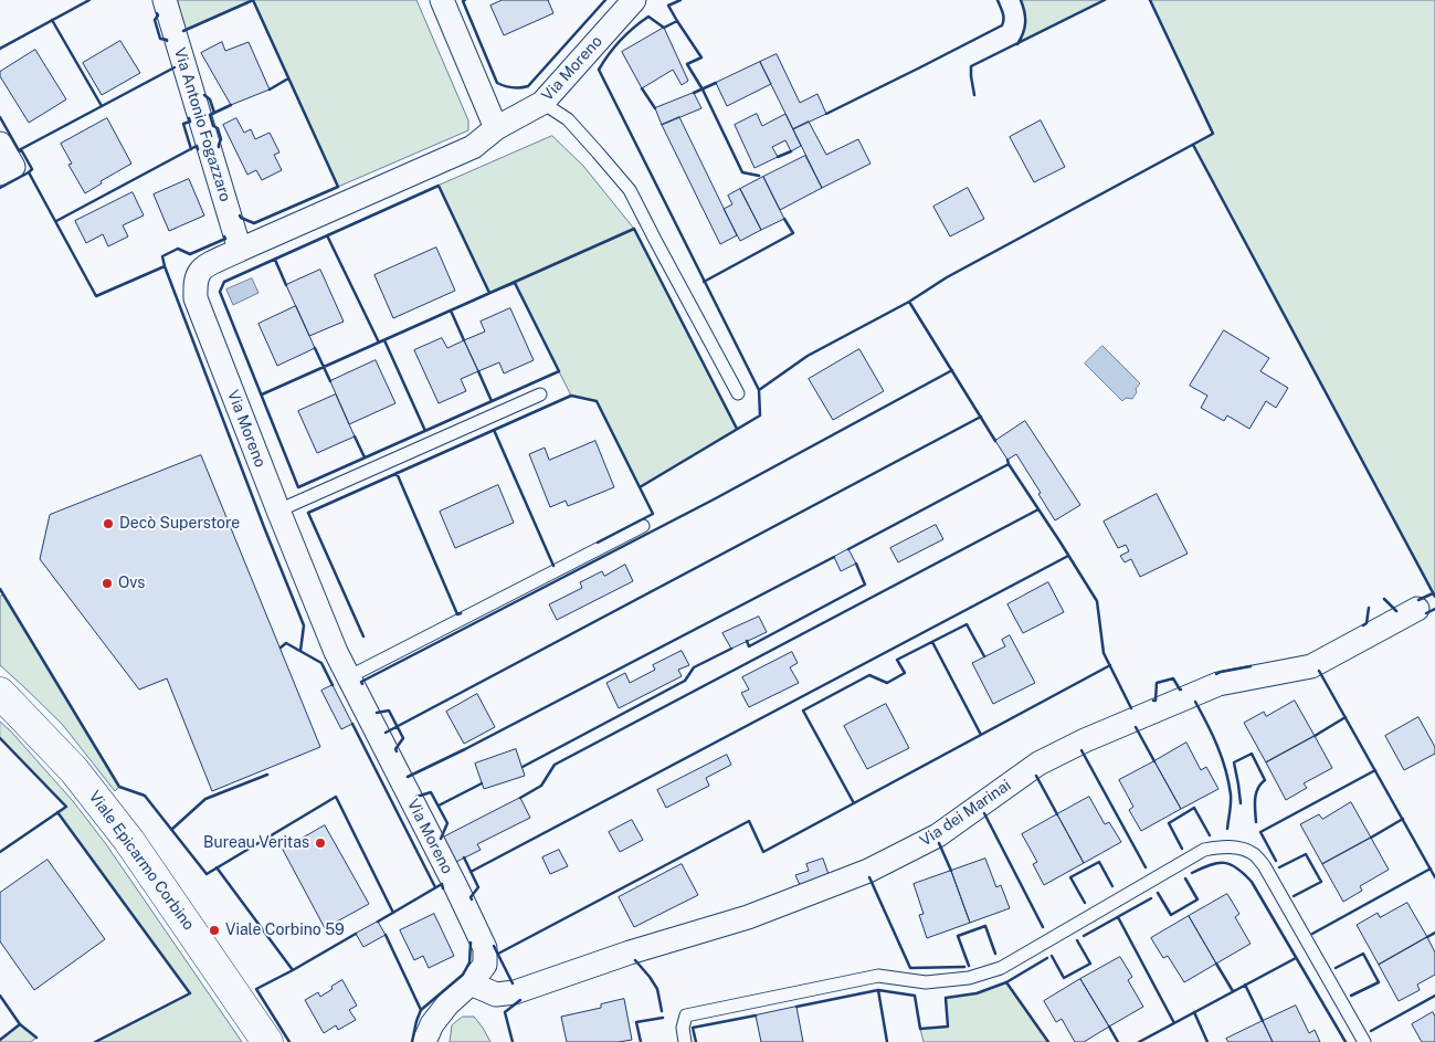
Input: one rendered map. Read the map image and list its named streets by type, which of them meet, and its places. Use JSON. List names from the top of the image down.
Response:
{
  "streets": {
    "main road": ["Viale Epicarmo Corbino"],
    "street": ["Via Moreno", "Via Antonio Fogazzaro", "Via dei Marinai"]
  },
  "crossings": [
    ["Via Moreno", "Via Antonio Fogazzaro"],
    ["Via Moreno", "Via dei Marinai"]
  ],
  "places": [
    "Decò Superstore",
    "Ovs",
    "Bureau Veritas",
    "Viale Corbino 59"
  ]
}
